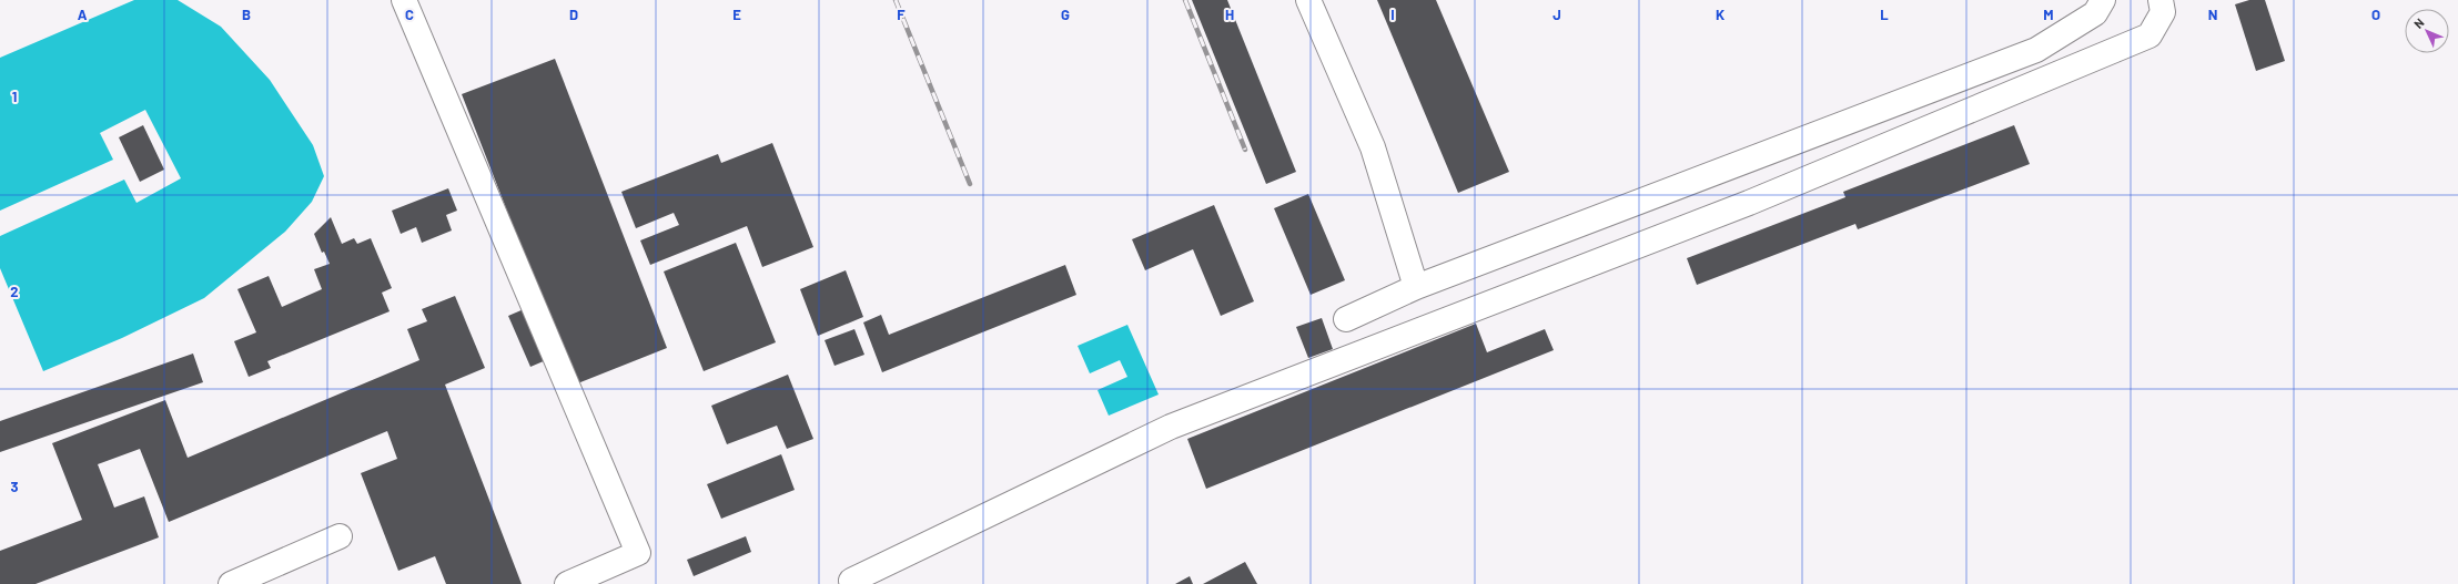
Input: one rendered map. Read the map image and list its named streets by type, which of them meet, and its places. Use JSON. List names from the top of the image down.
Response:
{
  "north": "top left",
  "grid": {
    "columns": [
      "A",
      "B",
      "C",
      "D",
      "E",
      "F",
      "G",
      "H",
      "I",
      "J",
      "K",
      "L",
      "M",
      "N",
      "O"
    ],
    "rows": ["1", "2", "3"]
  }
}
